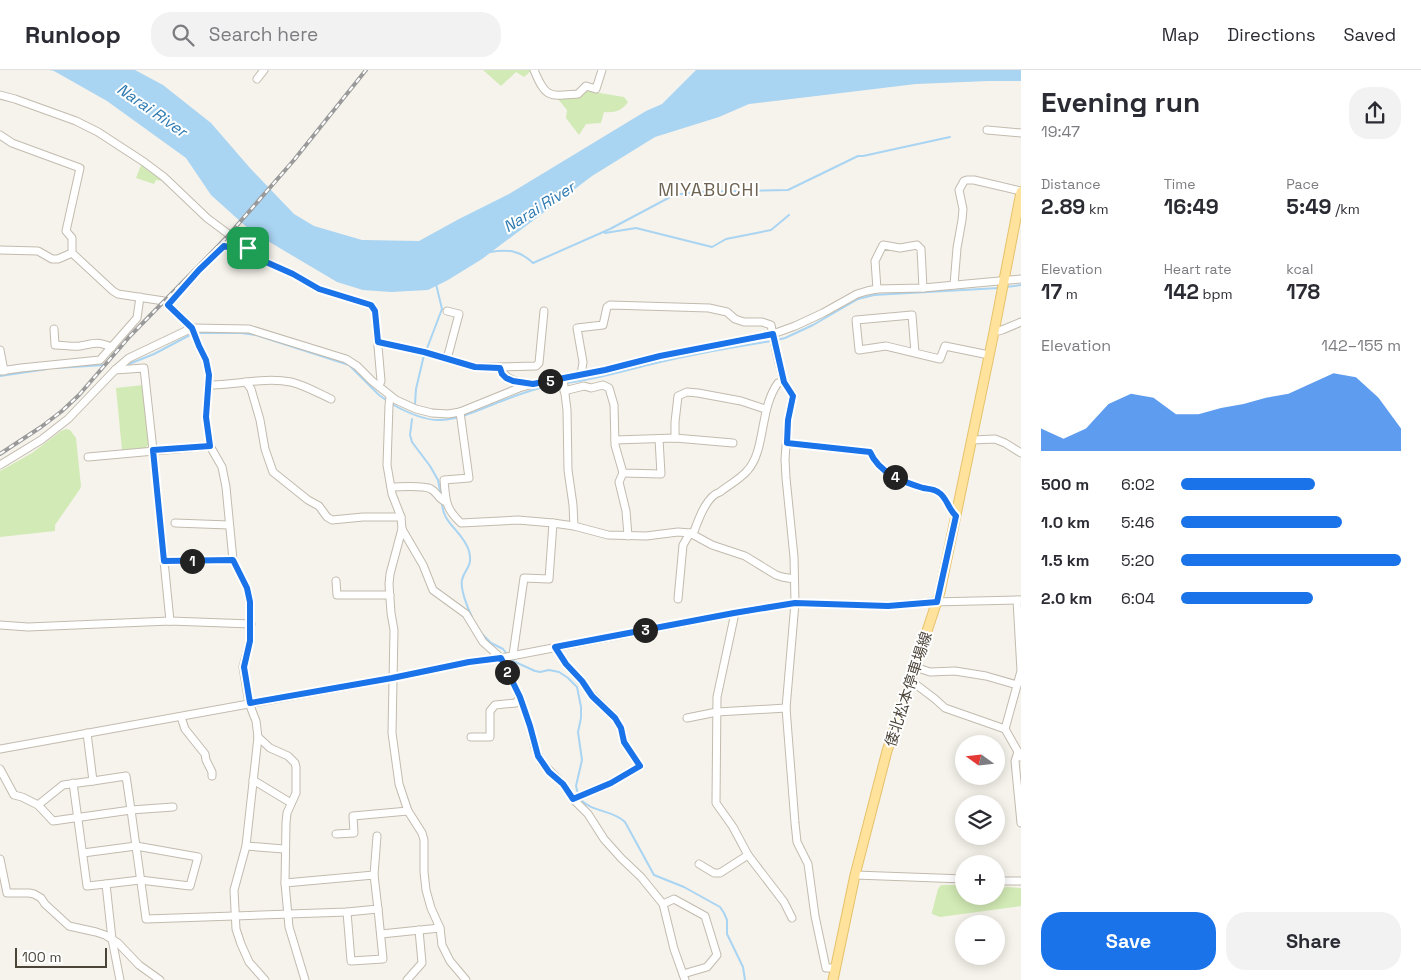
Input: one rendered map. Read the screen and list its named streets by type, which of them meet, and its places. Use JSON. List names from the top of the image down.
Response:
{
  "streets": {
    "main road": ["倭北松本停車場線"]
  },
  "districts": ["MIYABUCHI"],
  "water": ["Narai River"],
  "scale_bar": "100 m",
  "north": "left",
  "page": {
    "header": "Runloop",
    "search": "Search here",
    "nav": ["Map", "Directions", "Saved"],
    "heading": ["Evening run", "19:47"],
    "stats": [
      ["Distance", "2.89 km"],
      ["Time", "16:49"],
      ["Pace", "5:49 /km"],
      ["Elevation", "17 m"],
      ["Heart rate", "142 bpm"],
      ["kcal", "178"]
    ],
    "chart": ["Elevation", "142–155 m"],
    "pins": [
      "5",
      "4",
      "1",
      "3",
      "2"
    ],
    "list": [
      {
        "name": "500 m",
        "note": "6:02"
      },
      {
        "name": "1.0 km",
        "note": "5:46"
      },
      {
        "name": "1.5 km",
        "note": "5:20"
      },
      {
        "name": "2.0 km",
        "note": "6:04"
      }
    ],
    "map_buttons": ["+", "−"],
    "buttons": ["Save", "Share"],
    "scale": "100 m"
  }
}
